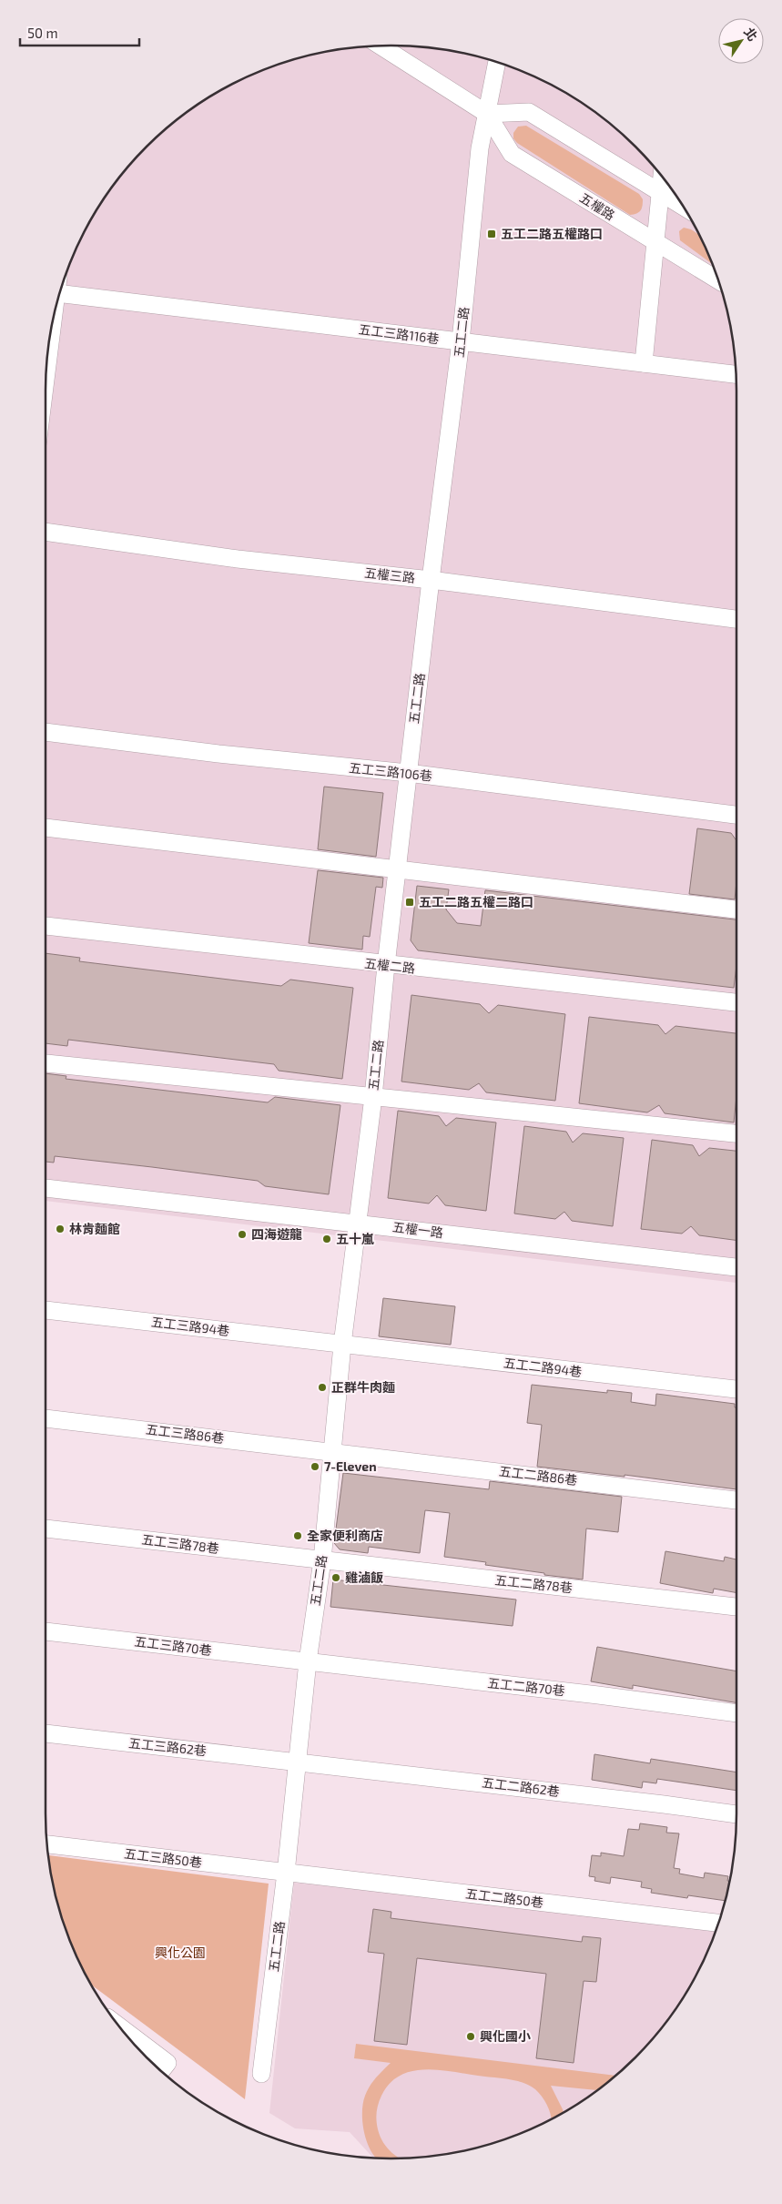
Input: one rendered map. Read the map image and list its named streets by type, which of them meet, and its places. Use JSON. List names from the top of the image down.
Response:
{
  "streets": {
    "street": [
      "五權路",
      "五工二路",
      "五工三路116巷",
      "五權三路",
      "五工三路106巷",
      "五權二路",
      "五權一路",
      "五工三路94巷",
      "五工二路94巷",
      "五工三路86巷",
      "五工二路86巷",
      "五工三路78巷",
      "五工二路78巷",
      "五工三路70巷",
      "五工二路70巷",
      "五工三路62巷",
      "五工二路62巷",
      "五工三路50巷",
      "五工二路50巷"
    ]
  },
  "crossings": [
    ["五權路", "五工二路"],
    ["五工二路", "五工三路116巷"],
    ["五工二路", "五權三路"],
    ["五工二路", "五工三路106巷"],
    ["五工二路", "五權二路"],
    ["五工二路", "五權一路"],
    ["五工二路", "五工三路94巷"],
    ["五工二路", "五工二路94巷"],
    ["五工二路", "五工三路86巷"],
    ["五工二路", "五工二路86巷"],
    ["五工二路", "五工三路78巷"],
    ["五工二路", "五工二路78巷"],
    ["五工二路", "五工三路70巷"],
    ["五工二路", "五工二路70巷"],
    ["五工二路", "五工三路62巷"],
    ["五工二路", "五工二路62巷"],
    ["五工二路", "五工三路50巷"],
    ["五工二路", "五工二路50巷"],
    ["五工三路94巷", "五工二路94巷"],
    ["五工三路86巷", "五工二路86巷"],
    ["五工三路78巷", "五工二路78巷"],
    ["五工三路70巷", "五工二路70巷"],
    ["五工三路62巷", "五工二路62巷"],
    ["五工三路50巷", "五工二路50巷"]
  ],
  "parks": ["興化公園"],
  "places": {
    "transit": ["五工二路五權路口", "五工二路五權二路口"],
    "other": [
      "林肯麵館",
      "四海遊龍",
      "五十嵐",
      "正群牛肉麵",
      "7-Eleven",
      "全家便利商店",
      "雞滷飯",
      "興化國小"
    ]
  },
  "scale_bar": "50 m",
  "north": "top right"
}
